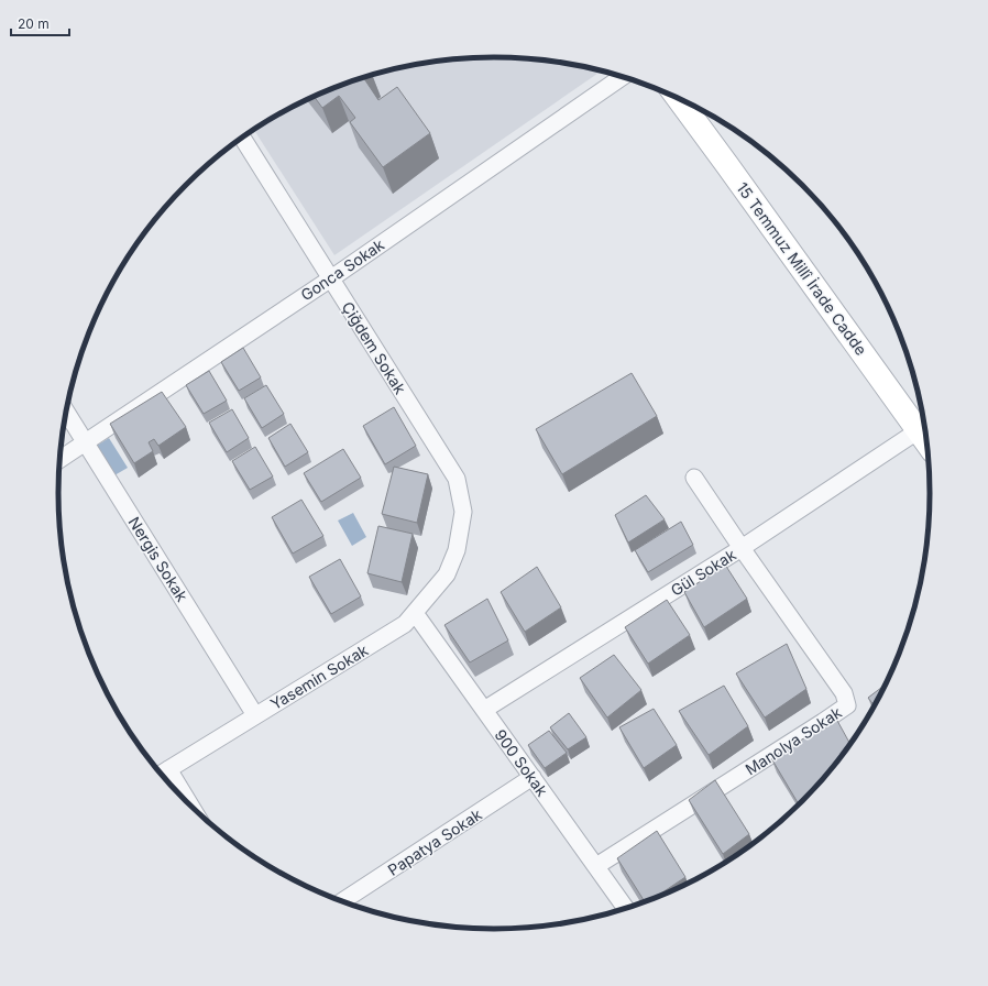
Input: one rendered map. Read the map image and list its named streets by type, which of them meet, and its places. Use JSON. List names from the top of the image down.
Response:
{
  "streets": {
    "main road": ["15 Temmuz Millî İrade Cadde"],
    "street": [
      "Gonca Sokak",
      "Çiğdem Sokak",
      "Nergis Sokak",
      "Gül Sokak",
      "Yasemin Sokak",
      "Manolya Sokak",
      "900 Sokak",
      "Papatya Sokak"
    ]
  },
  "crossings": [
    ["15 Temmuz Millî İrade Cadde", "Gül Sokak"],
    ["Gonca Sokak", "Çiğdem Sokak"],
    ["Gonca Sokak", "Nergis Sokak"],
    ["Çiğdem Sokak", "Yasemin Sokak"],
    ["Nergis Sokak", "Yasemin Sokak"],
    ["Gül Sokak", "Manolya Sokak"],
    ["Gül Sokak", "900 Sokak"],
    ["Yasemin Sokak", "900 Sokak"],
    ["Manolya Sokak", "900 Sokak"],
    ["900 Sokak", "Papatya Sokak"]
  ],
  "scale_bar": "20 m"
}
